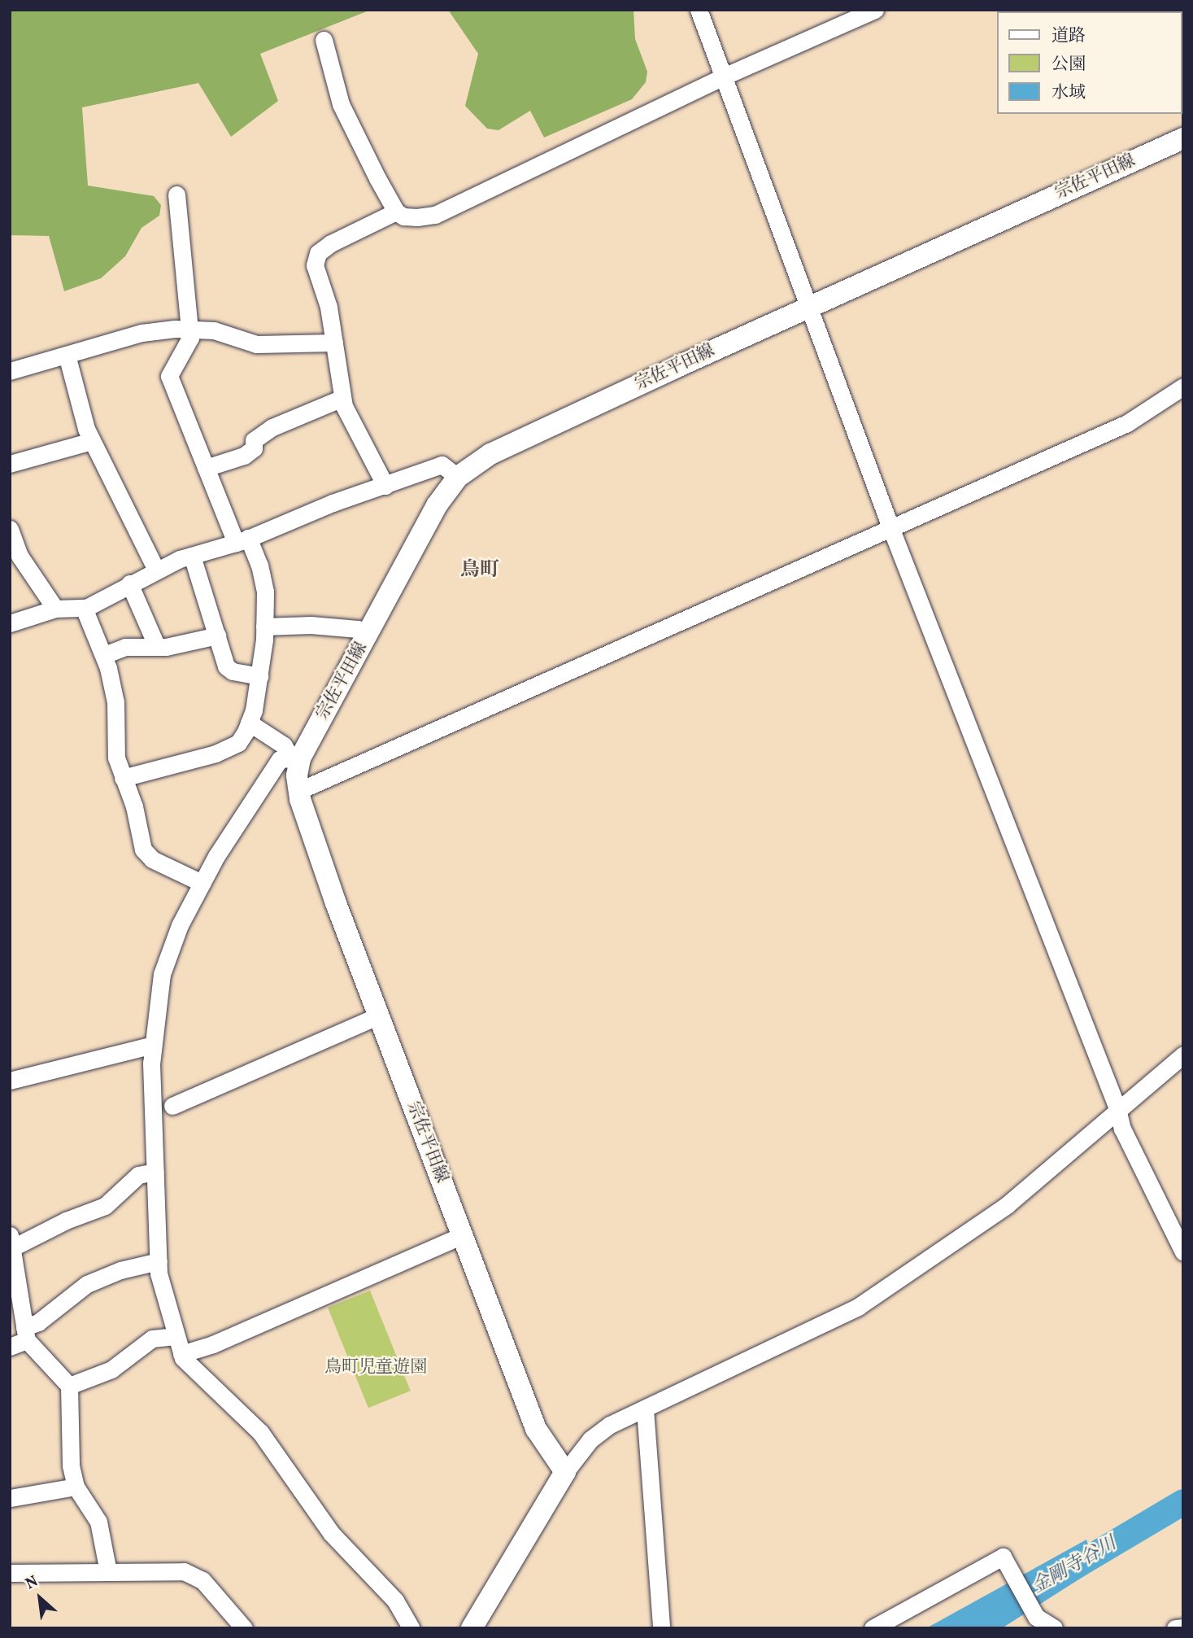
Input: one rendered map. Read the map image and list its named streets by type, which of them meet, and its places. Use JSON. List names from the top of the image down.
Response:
{
  "streets": {
    "main road": ["宗佐平田線"]
  },
  "districts": ["鳥町"],
  "water": ["金剛寺谷川"],
  "parks": ["鳥町児童遊園"],
  "legend": ["道路", "公園", "水域"],
  "north": "top left"
}
